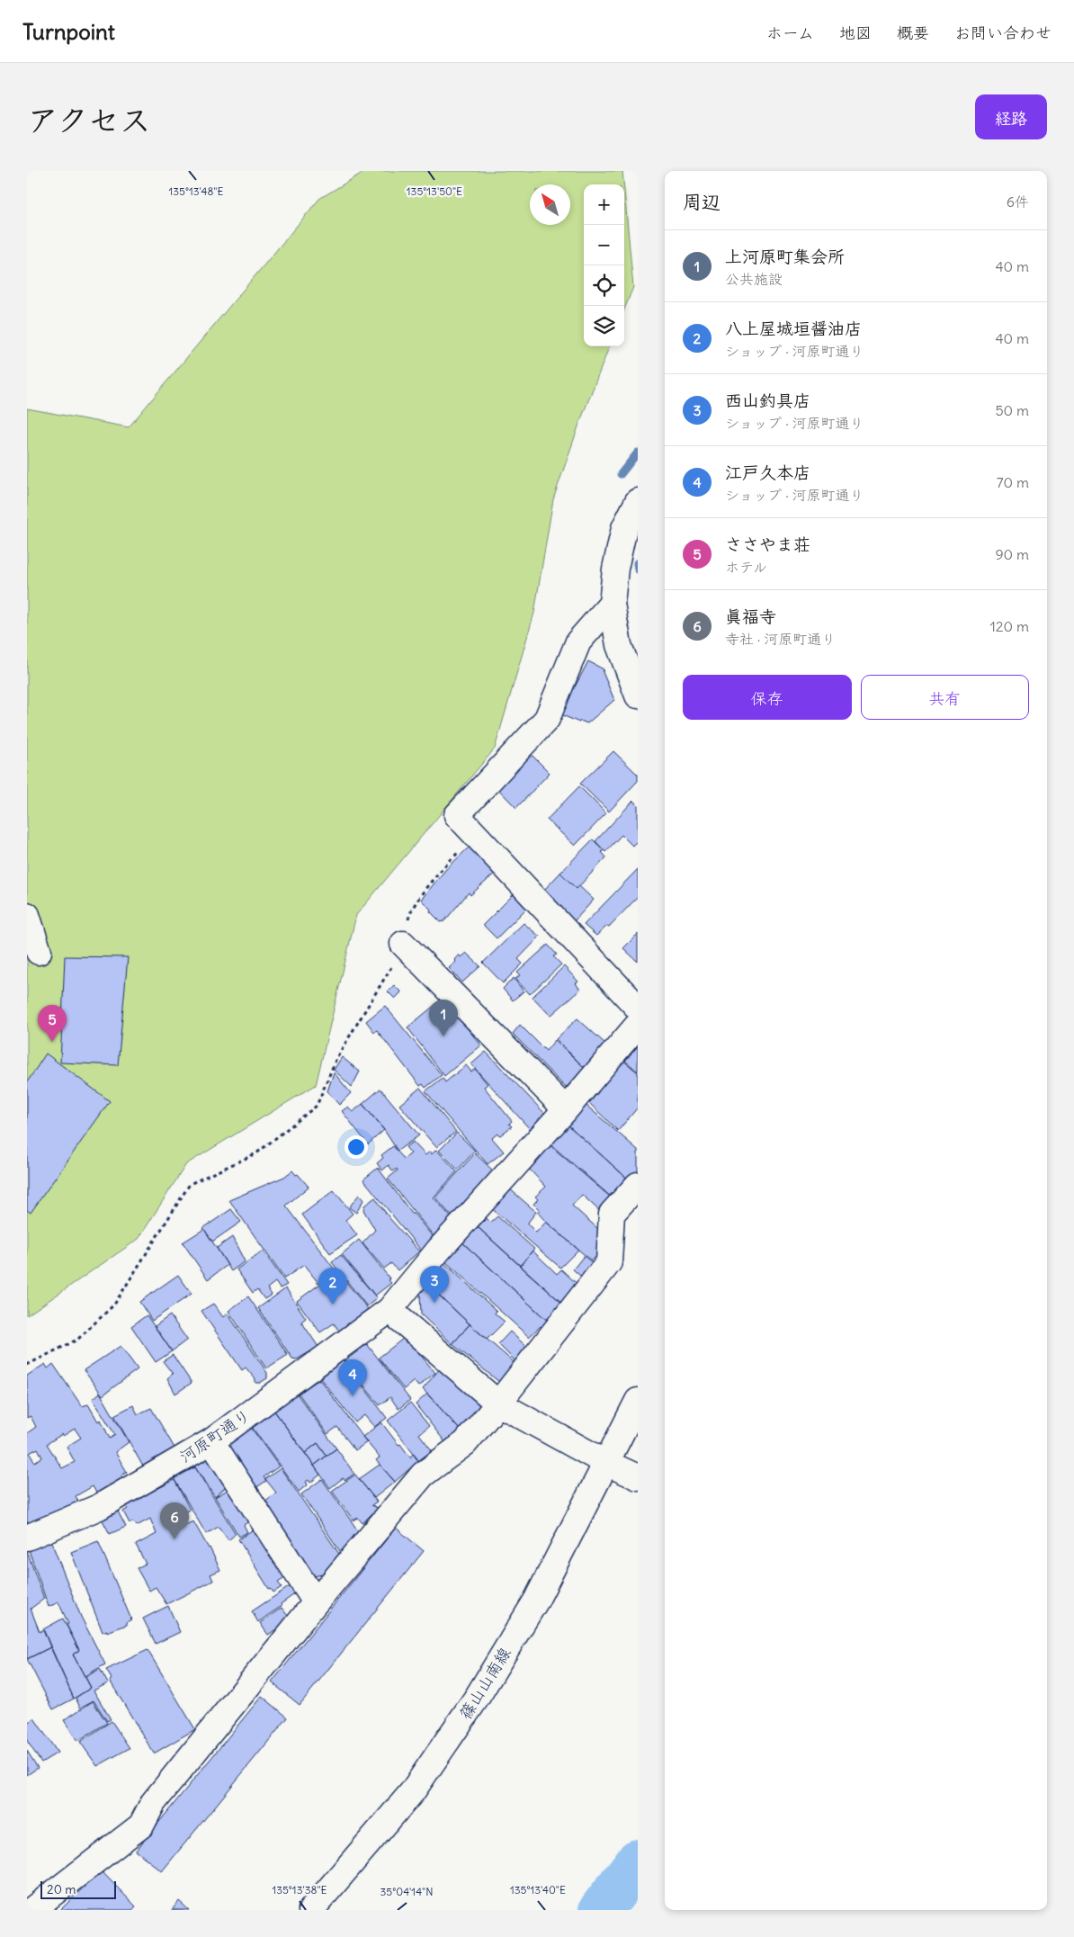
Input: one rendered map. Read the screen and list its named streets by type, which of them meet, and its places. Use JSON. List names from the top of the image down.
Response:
{
  "streets": {
    "street": ["河原町通り", "篠山山南線"]
  },
  "scale_bar": "20 m",
  "north": "top left",
  "page": {
    "header": "Turnpoint",
    "nav": [
      "ホーム",
      "地図",
      "概要",
      "お問い合わせ"
    ],
    "title": "アクセス",
    "buttons": [
      "経路",
      ["保存", "共有"]
    ],
    "heading": ["周辺", "6件"],
    "map_buttons": ["+", "−"],
    "list": [
      {
        "mark": "1",
        "name": "上河原町集会所",
        "note": "公共施設",
        "value": "40 m"
      },
      {
        "mark": "2",
        "name": "八上屋城垣醤油店",
        "note": "ショップ · 河原町通り",
        "value": "40 m"
      },
      {
        "mark": "3",
        "name": "西山釣具店",
        "note": "ショップ · 河原町通り",
        "value": "50 m"
      },
      {
        "mark": "4",
        "name": "江戸久本店",
        "note": "ショップ · 河原町通り",
        "value": "70 m"
      },
      {
        "mark": "5",
        "name": "ささやま荘",
        "note": "ホテル",
        "value": "90 m"
      },
      {
        "mark": "6",
        "name": "眞福寺",
        "note": "寺社 · 河原町通り",
        "value": "120 m"
      }
    ],
    "pins": [
      "1",
      "5",
      "3",
      "2",
      "4",
      "6"
    ],
    "scale": "20 m"
  },
  "coordinates": [
    "135°13'48\"E",
    "135°13'50\"E",
    "135°13'38\"E",
    "135°13'40\"E",
    "35°04'14\"N"
  ]
}
